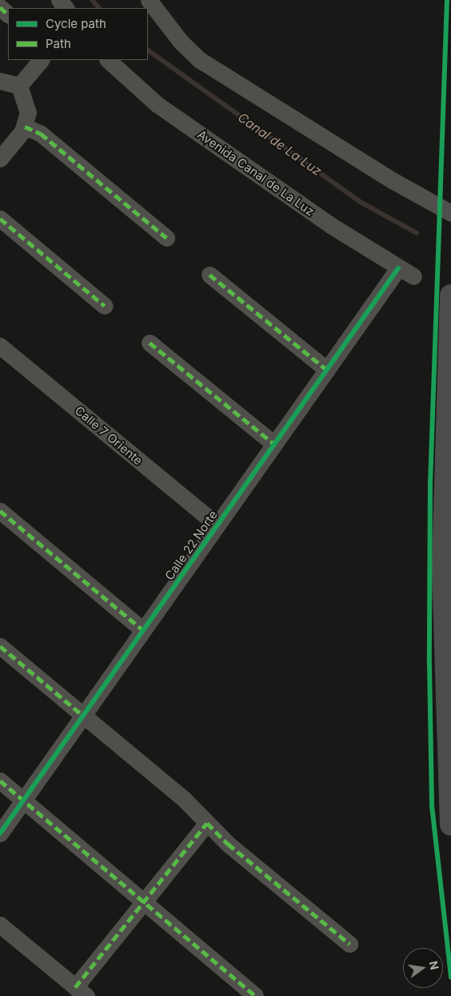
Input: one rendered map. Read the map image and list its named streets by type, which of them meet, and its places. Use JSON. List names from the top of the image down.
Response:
{
  "streets": {
    "street": ["Avenida Canal de La Luz", "Calle 7 Oriente", "Calle 22 Norte"]
  },
  "crossings": [
    ["Avenida Canal de La Luz", "Calle 22 Norte"],
    ["Calle 7 Oriente", "Calle 22 Norte"]
  ],
  "water": ["Canal de La Luz"],
  "legend": ["Cycle path", "Path"],
  "north": "right"
}
